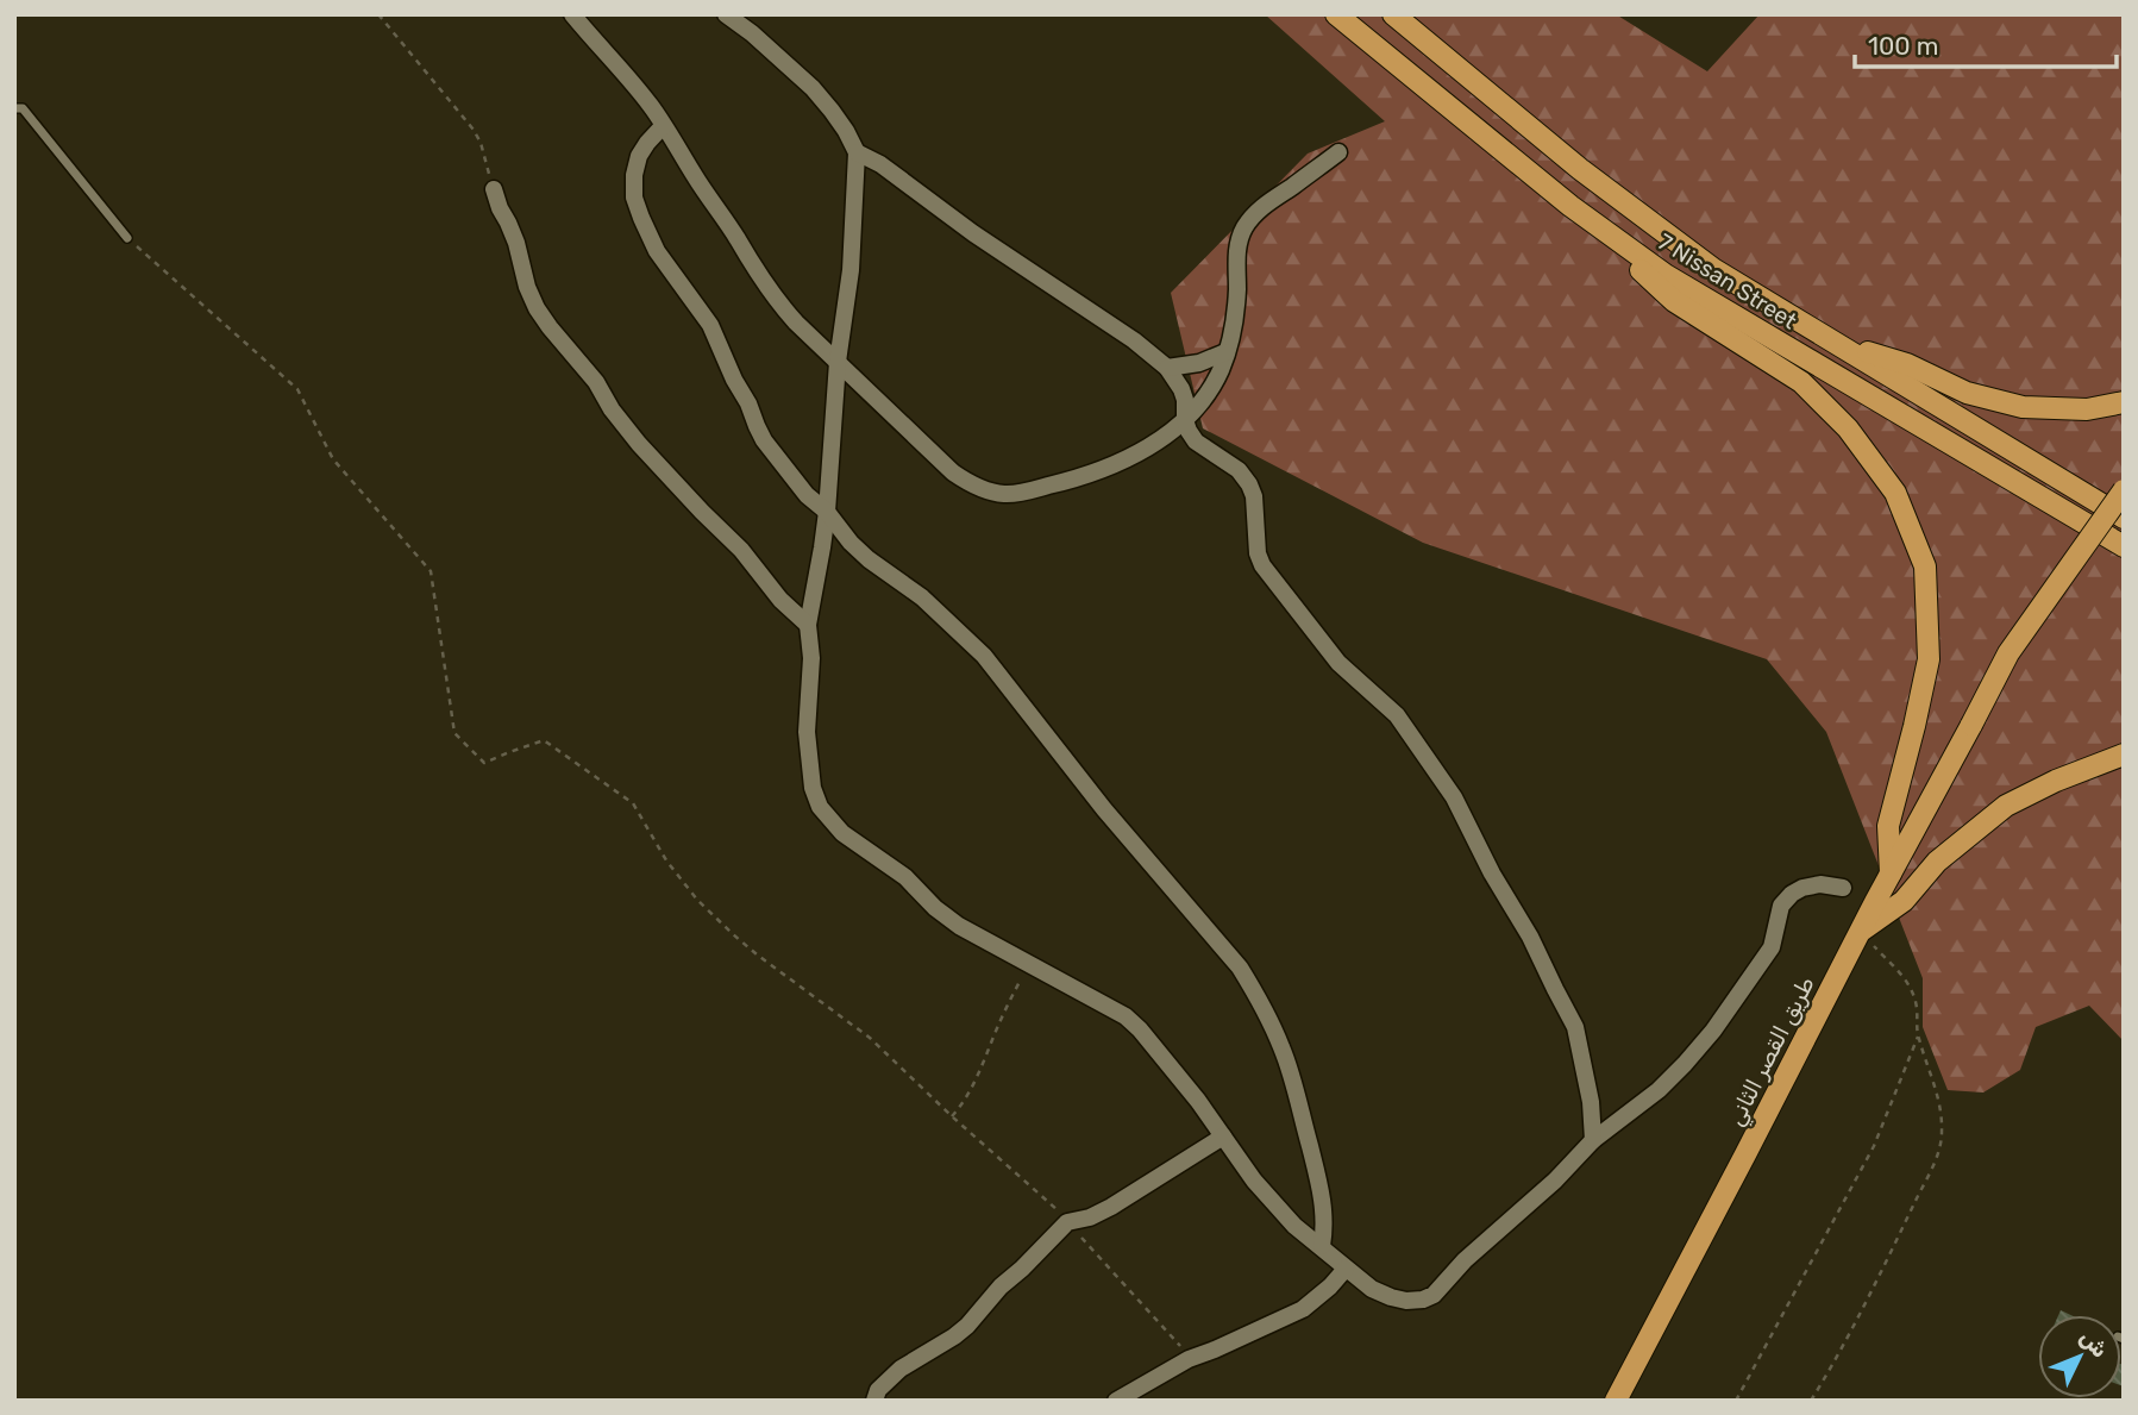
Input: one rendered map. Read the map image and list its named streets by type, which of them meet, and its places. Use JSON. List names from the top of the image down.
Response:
{
  "streets": {
    "main road": ["7 Nissan Street", "طريق القصر الثاني"]
  },
  "scale_bar": "100 m",
  "north": "top right"
}
